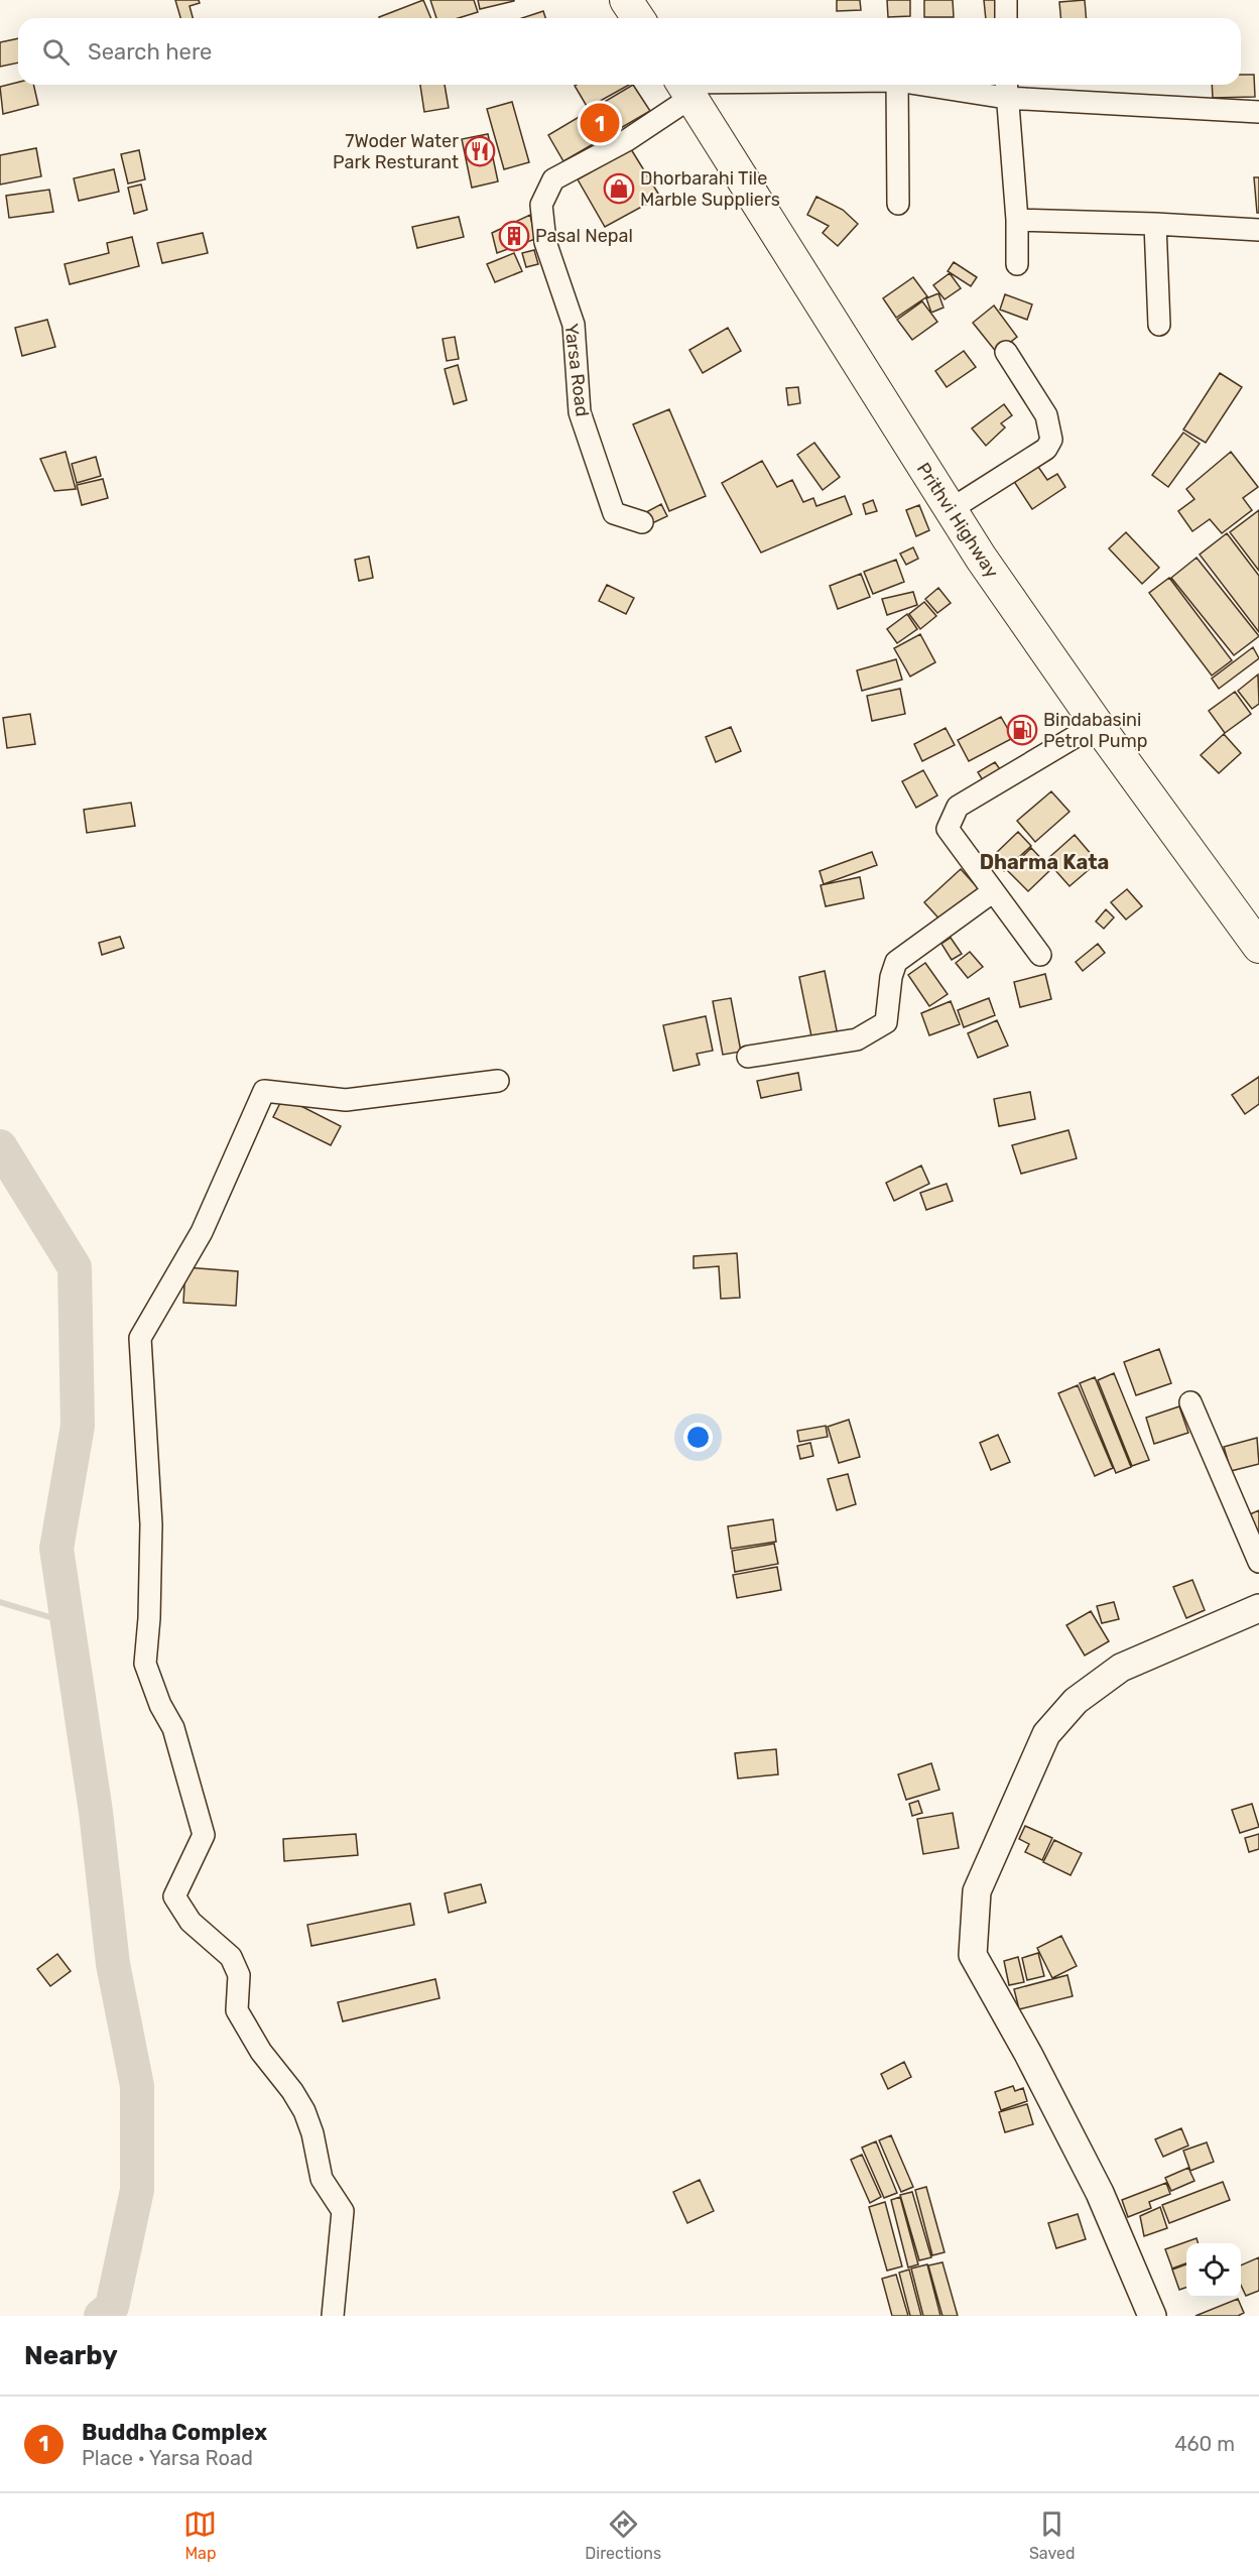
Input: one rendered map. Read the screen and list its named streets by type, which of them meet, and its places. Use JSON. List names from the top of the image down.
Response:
{
  "streets": {
    "highway": ["Prithvi Highway"],
    "street": ["Yarsa Road"]
  },
  "crossings": [
    ["Yarsa Road", "Prithvi Highway"]
  ],
  "districts": ["Dharma Kata"],
  "places": {
    "restaurant": ["7Woder Water Park Resturant"],
    "shop": ["Dhorbarahi Tile Marble Suppliers"],
    "building": ["Pasal Nepal"],
    "fuel station": ["Bindabasini Petrol Pump"]
  },
  "page": {
    "search": "Search here",
    "pins": "1",
    "heading": "Nearby",
    "list": [
      {
        "mark": "1",
        "name": "Buddha Complex",
        "note": "Place · Yarsa Road",
        "value": "460 m"
      }
    ],
    "nav": ["Map", "Directions", "Saved"]
  }
}
